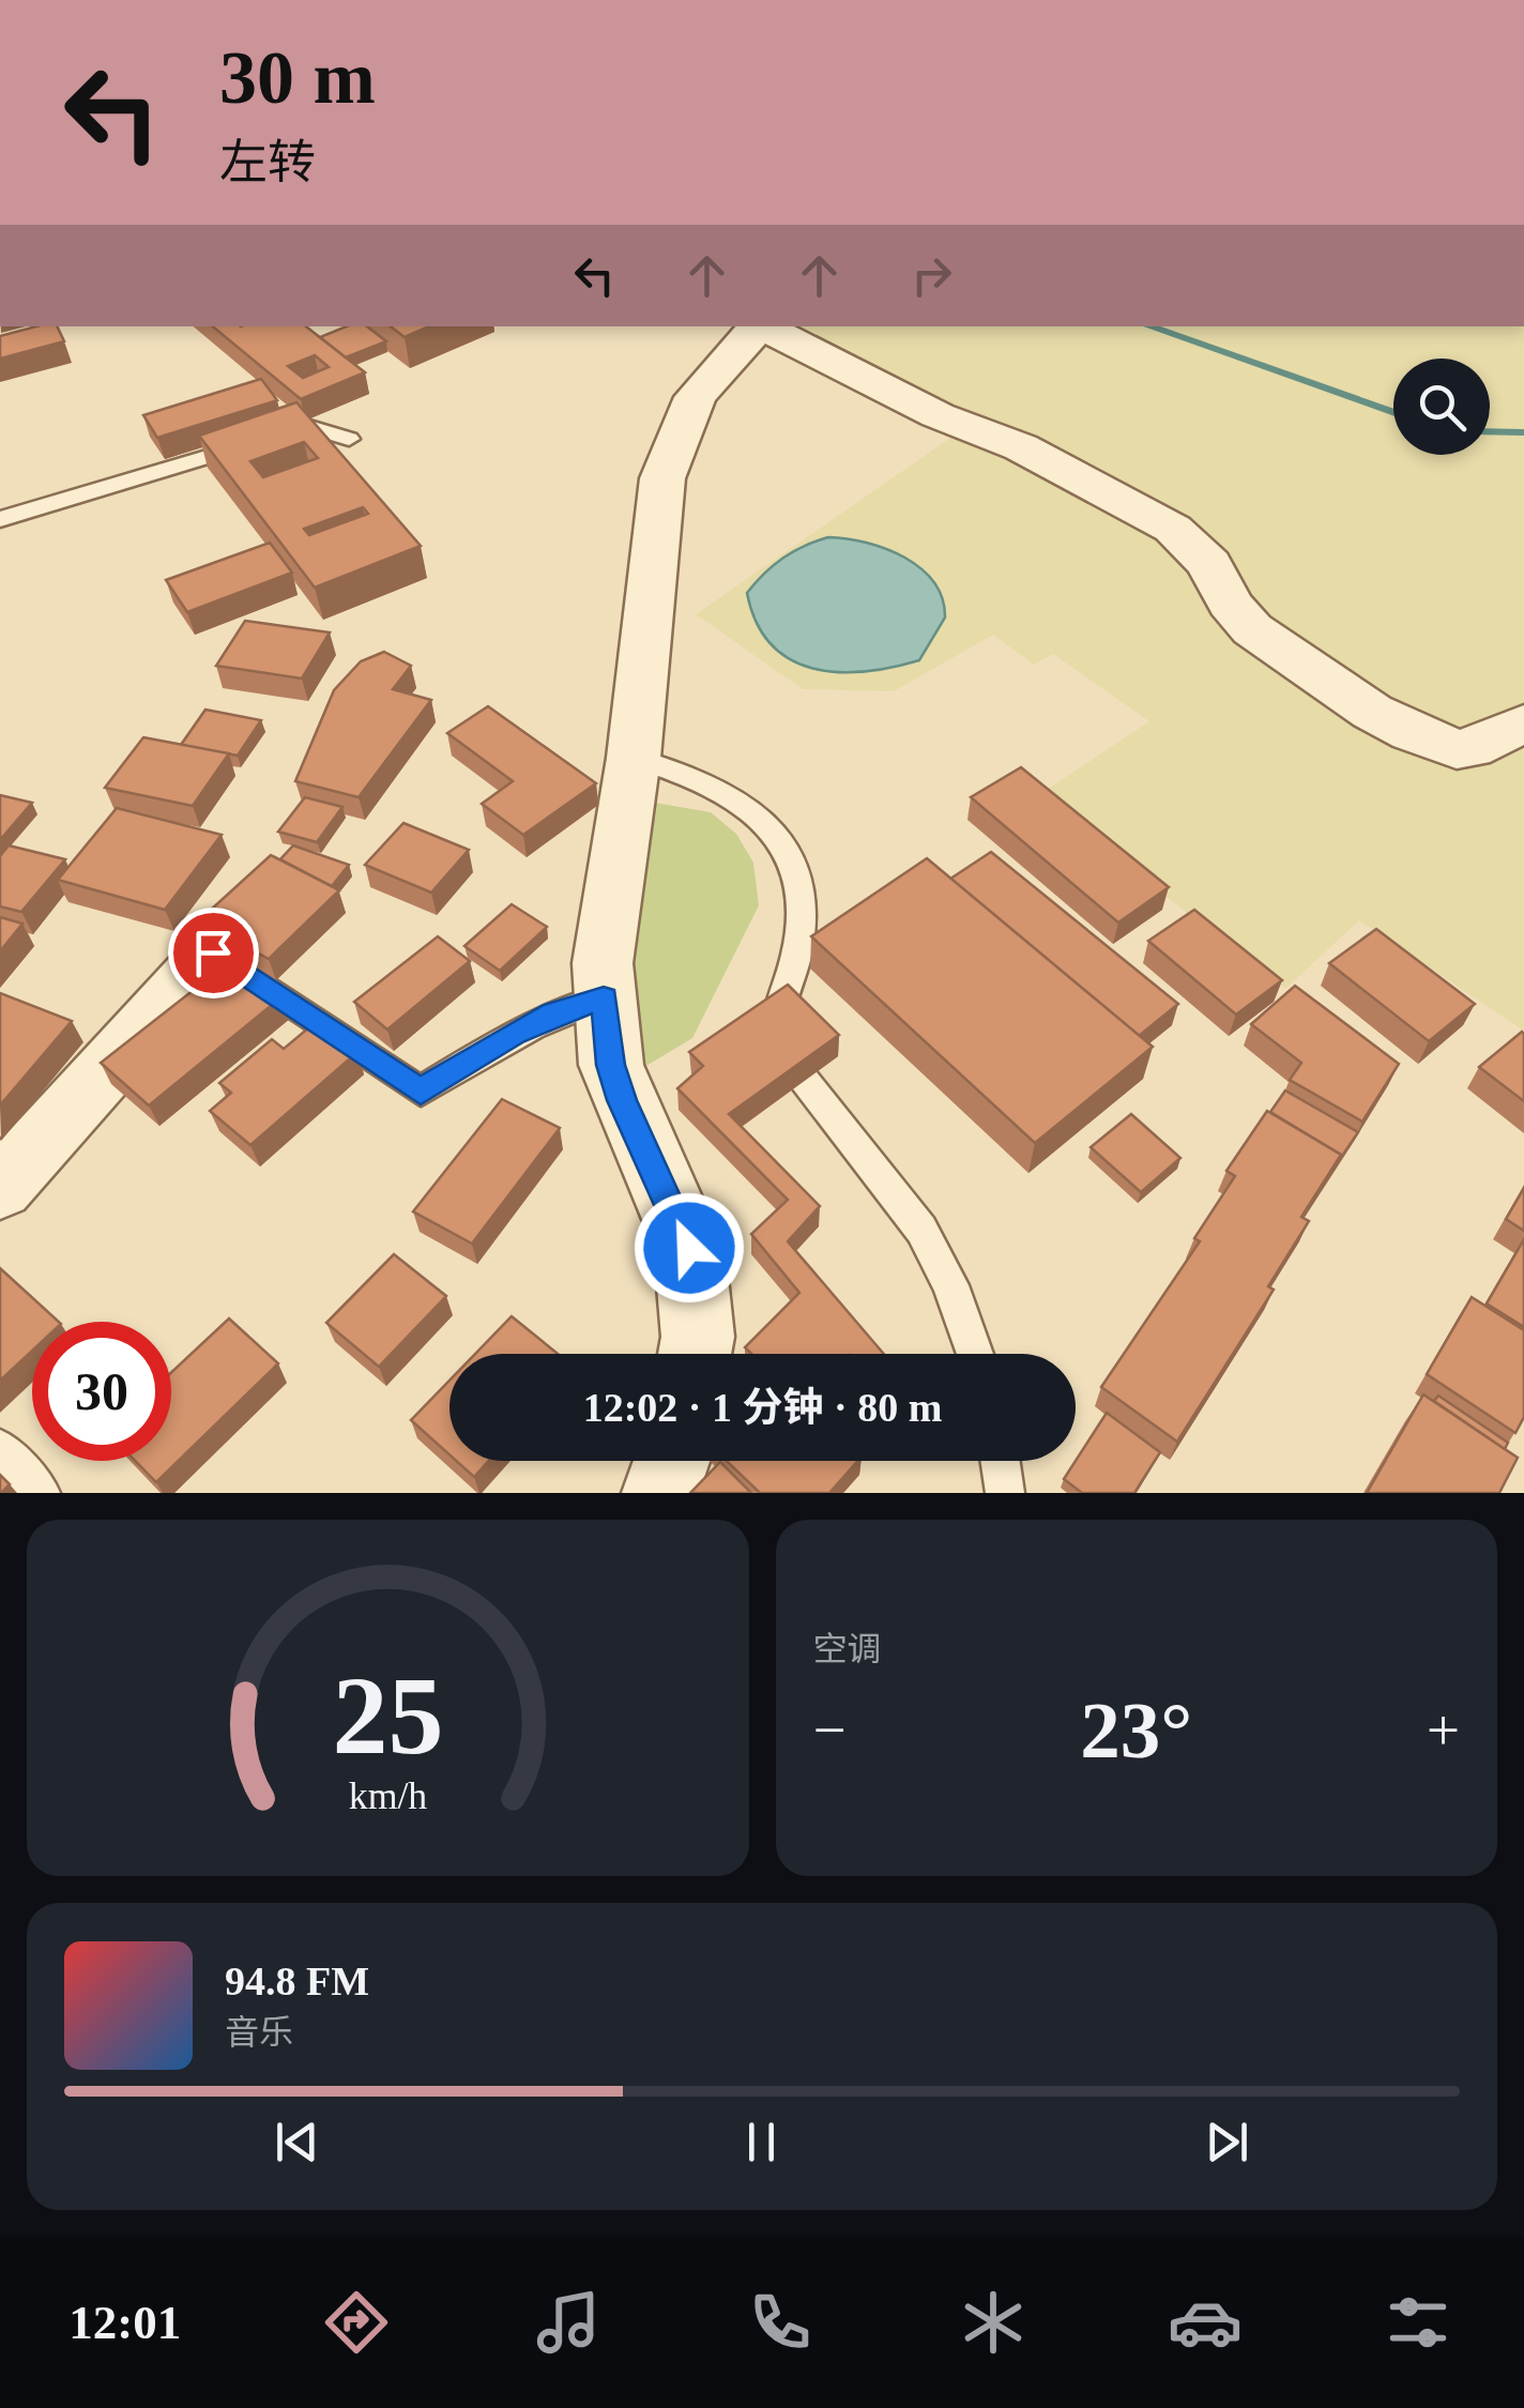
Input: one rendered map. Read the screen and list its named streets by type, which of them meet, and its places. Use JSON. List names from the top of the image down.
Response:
{
  "page": {
    "turn": ["30 m", "左转"],
    "limit": "30",
    "trip": "12:02 · 1 分钟 · 80 m",
    "tile": "空调",
    "heat": ["−", "23°", "+"],
    "song": ["94.8 FM", "音乐"],
    "tabs": "12:01",
    "gauge": ["25", "km/h"]
  }
}
